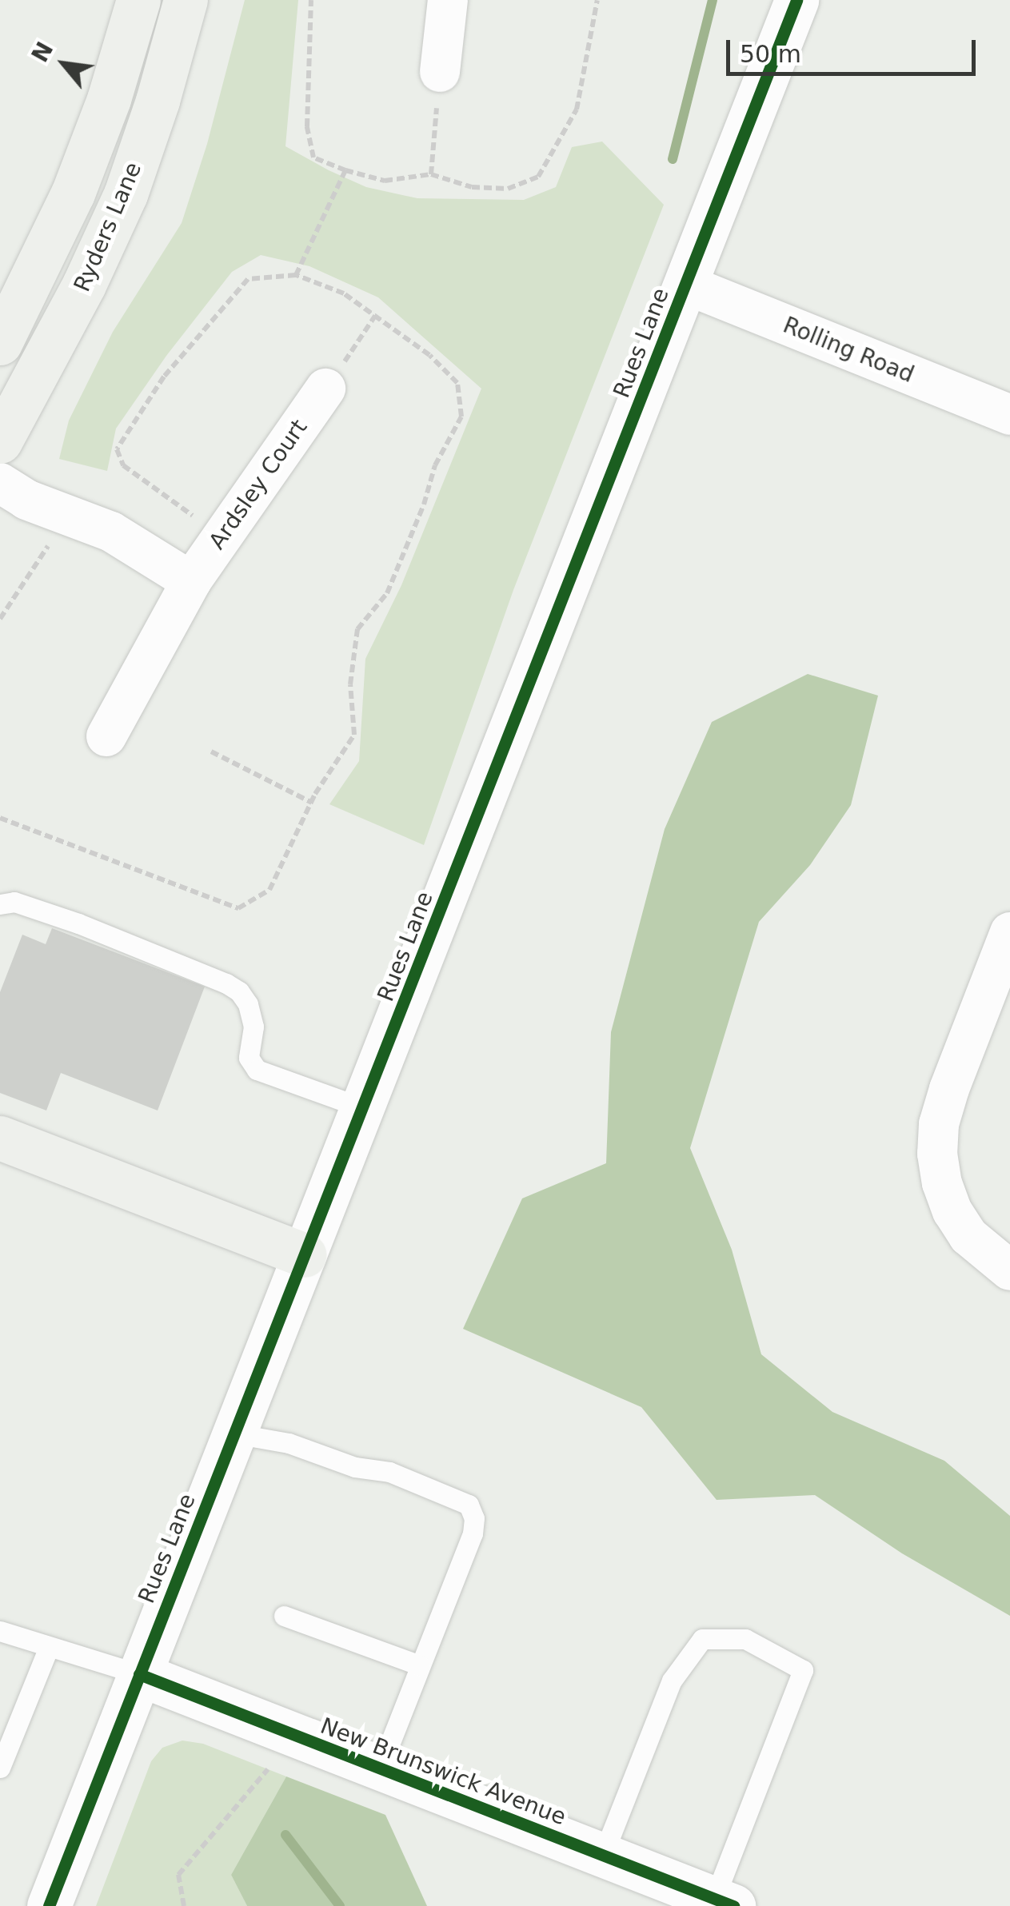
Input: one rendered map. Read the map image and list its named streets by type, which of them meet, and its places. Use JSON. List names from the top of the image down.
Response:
{
  "streets": {
    "main road": ["Ryders Lane"],
    "street": [
      "Rues Lane",
      "Rolling Road",
      "Ardsley Court",
      "New Brunswick Avenue"
    ]
  },
  "crossings": [
    ["Rues Lane", "Rolling Road"],
    ["Rues Lane", "New Brunswick Avenue"]
  ],
  "scale_bar": "50 m",
  "north": "top left"
}
